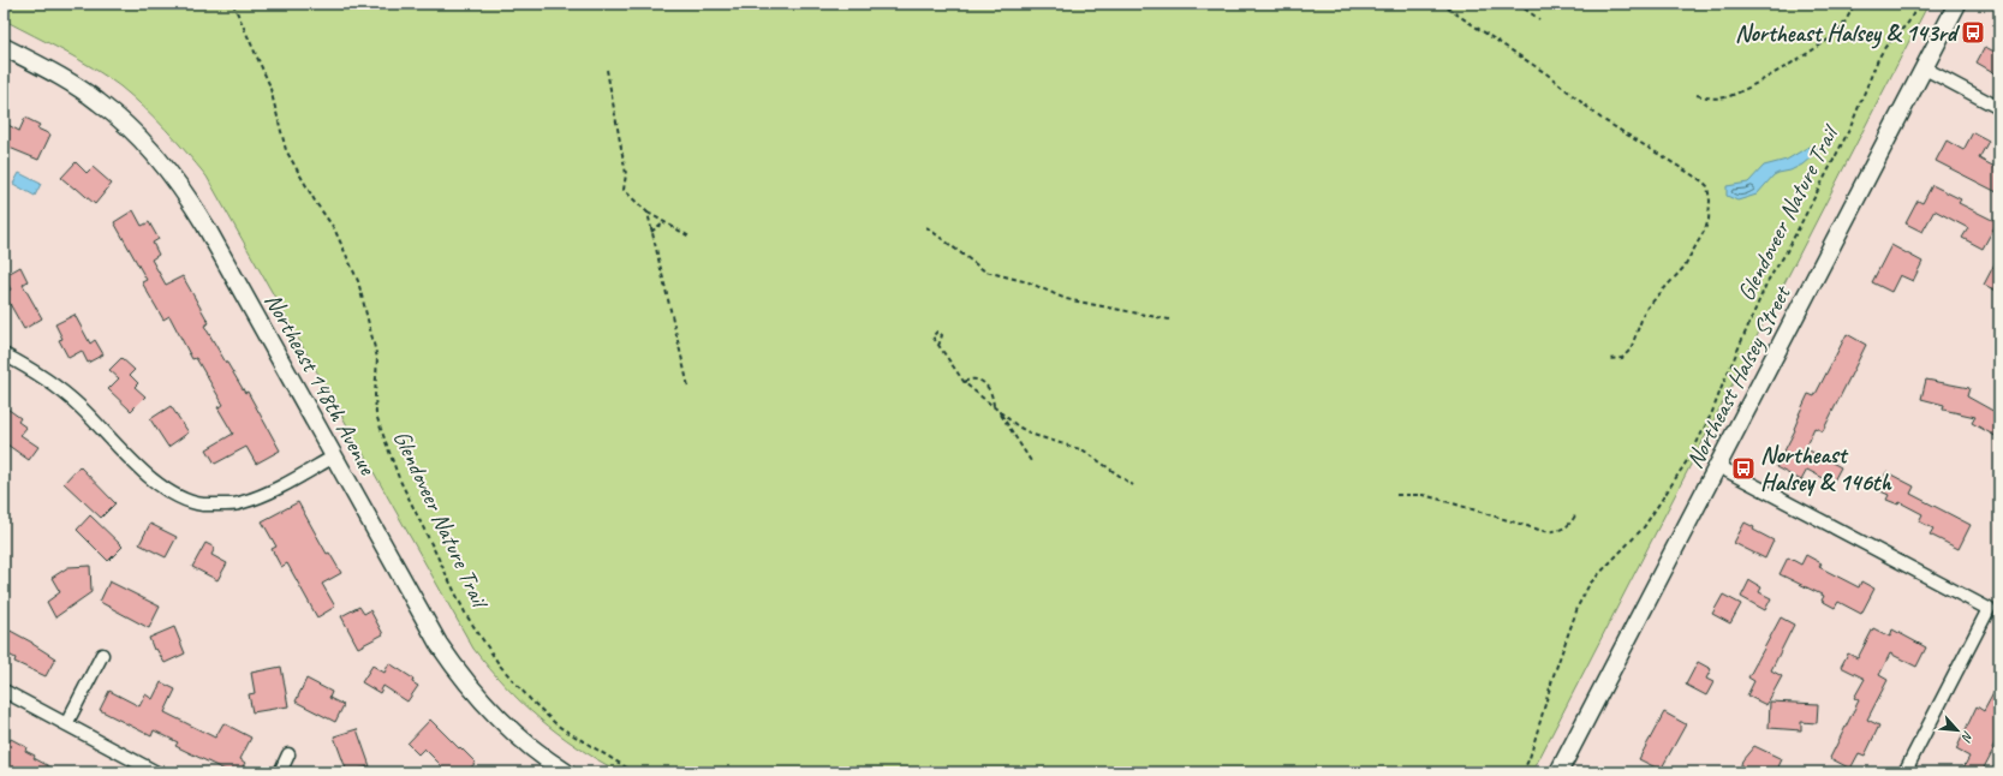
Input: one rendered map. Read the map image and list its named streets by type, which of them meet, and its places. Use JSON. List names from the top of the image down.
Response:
{
  "streets": {
    "main road": ["Northeast Halsey Street", "Northeast 148th Avenue"],
    "path": ["Glendoveer Nature Trail"]
  },
  "places": {
    "bus stop": ["Northeast Halsey & 143rd", "Northeast Halsey & 146th"]
  },
  "north": "bottom right"
}
